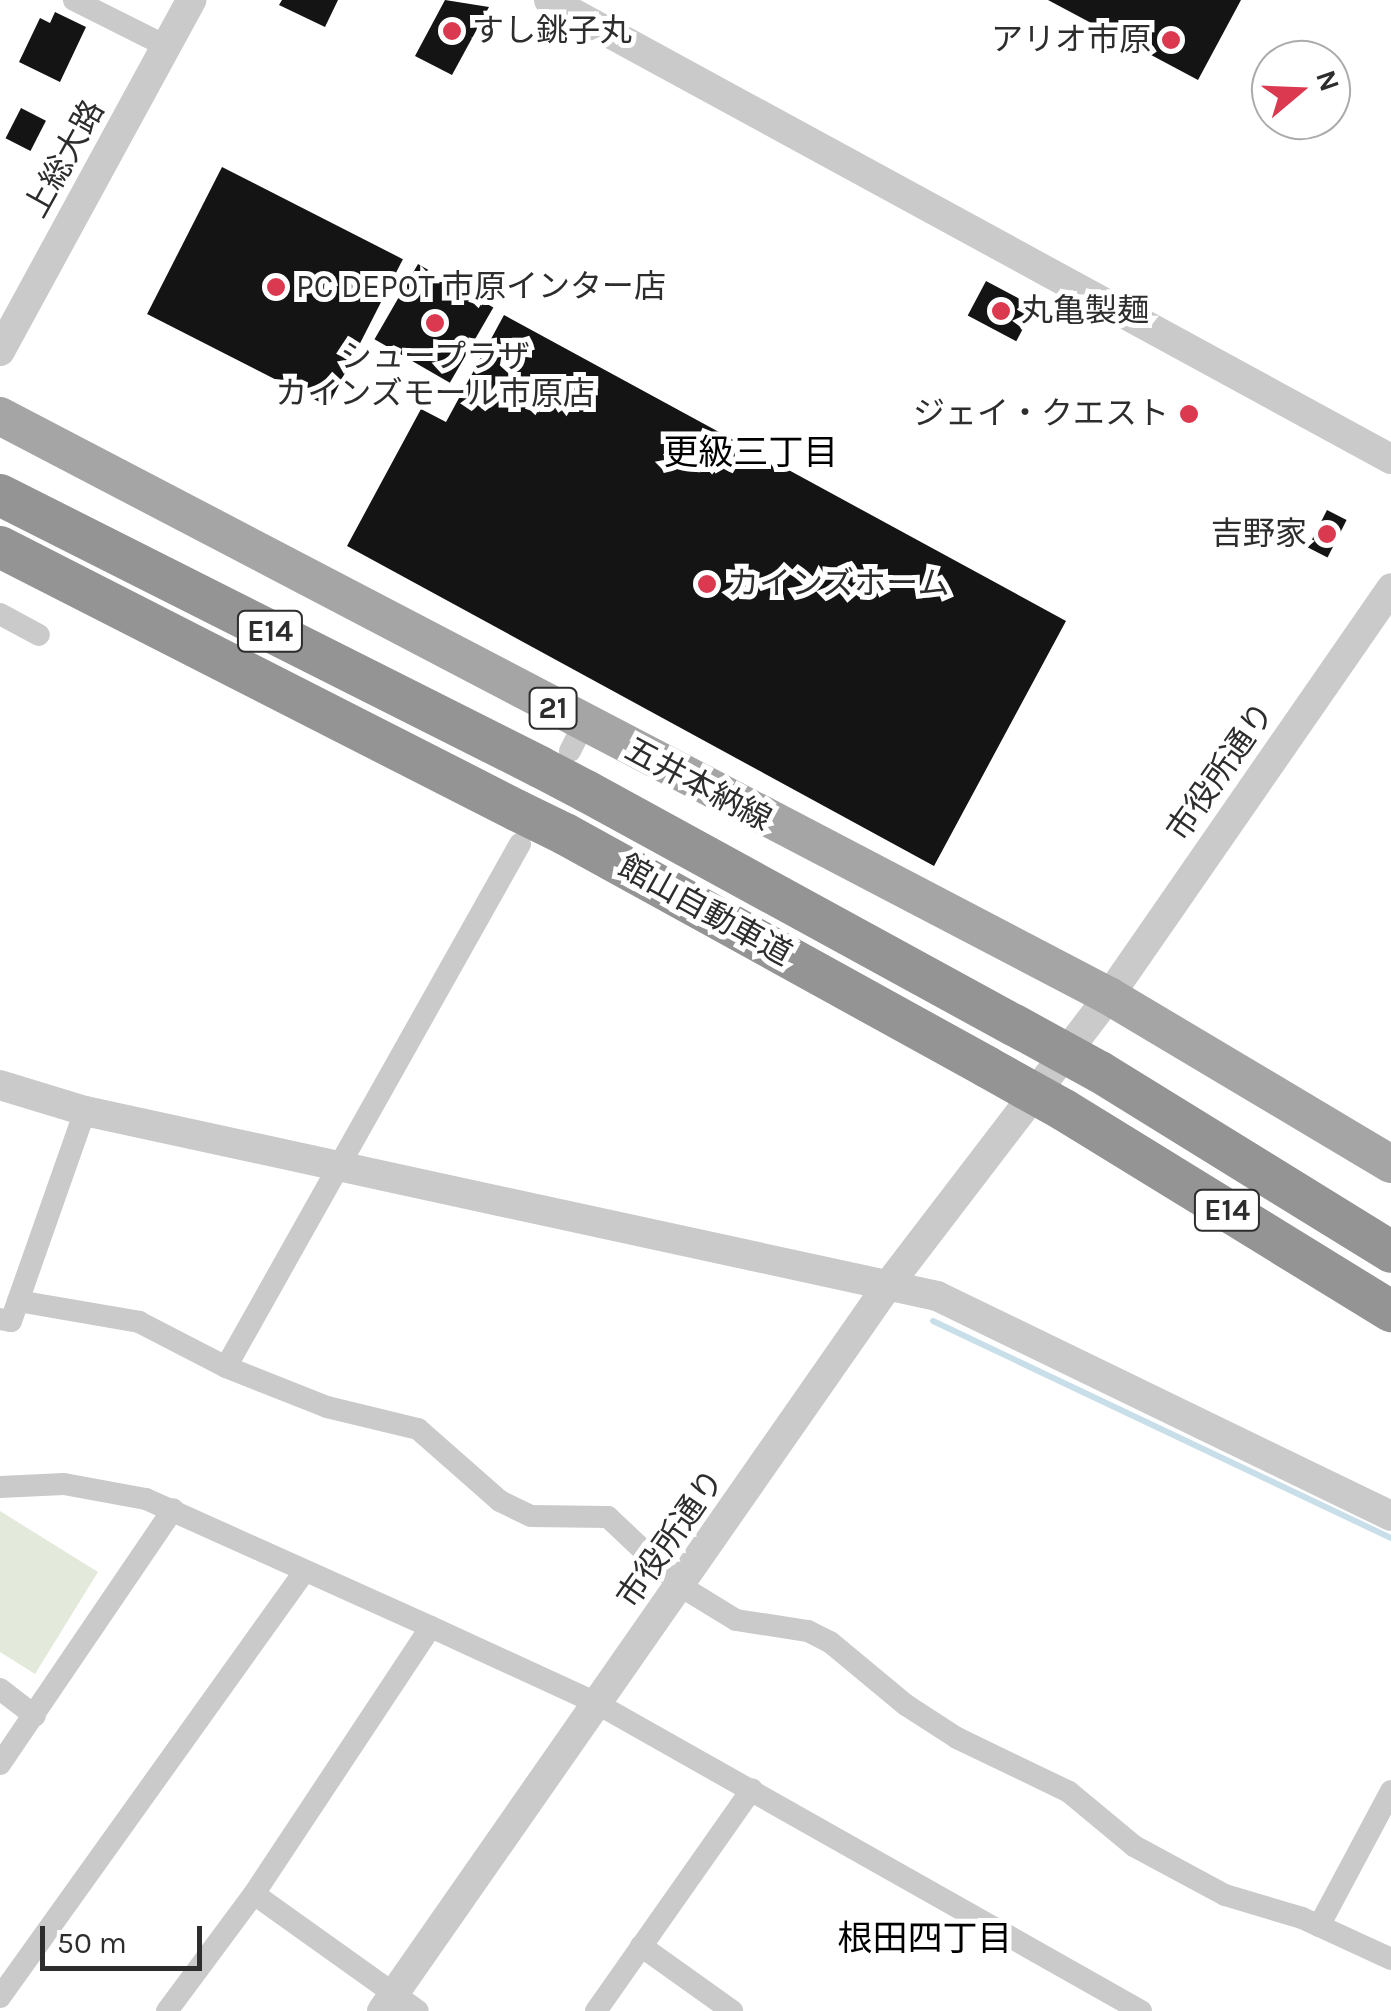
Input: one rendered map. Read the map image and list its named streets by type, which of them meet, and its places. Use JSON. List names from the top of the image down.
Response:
{
  "streets": {
    "highway": ["E14", "館山自動車道"],
    "main road": ["21", "五井本納線"],
    "street": ["上総大路", "市役所通り"]
  },
  "crossings": [
    ["市役所通り", "五井本納線"],
    ["市役所通り", "館山自動車道"],
    ["五井本納線", "館山自動車道"]
  ],
  "districts": ["更級三丁目", "根田四丁目"],
  "places": [
    "すし銚子丸",
    "アリオ市原",
    "PC DEPOT 市原インター店",
    "丸亀製麺",
    "シュープラザ カインズモール市原店",
    "ジェイ・クエスト",
    "吉野家",
    "カインズホーム"
  ],
  "scale_bar": "50 m",
  "north": "right"
}
